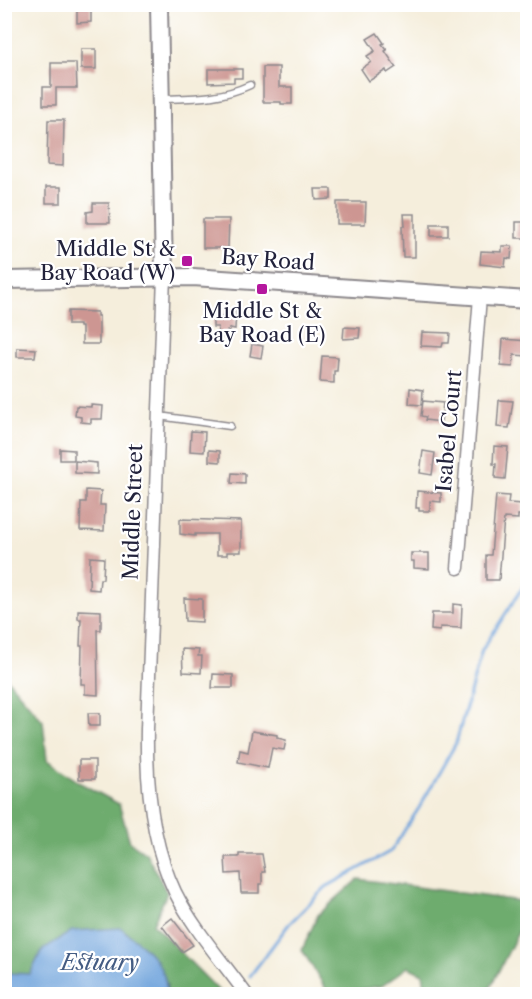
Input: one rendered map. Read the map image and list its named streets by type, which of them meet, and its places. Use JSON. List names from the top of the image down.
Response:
{
  "streets": {
    "main road": ["Bay Road", "Middle Street"],
    "street": ["Isabel Court"]
  },
  "crossings": [
    ["Bay Road", "Isabel Court"],
    ["Bay Road", "Middle Street"]
  ],
  "water": ["Estuary"],
  "places": {
    "transit": ["Middle St & Bay Road (W)", "Middle St & Bay Road (E)"]
  }
}
